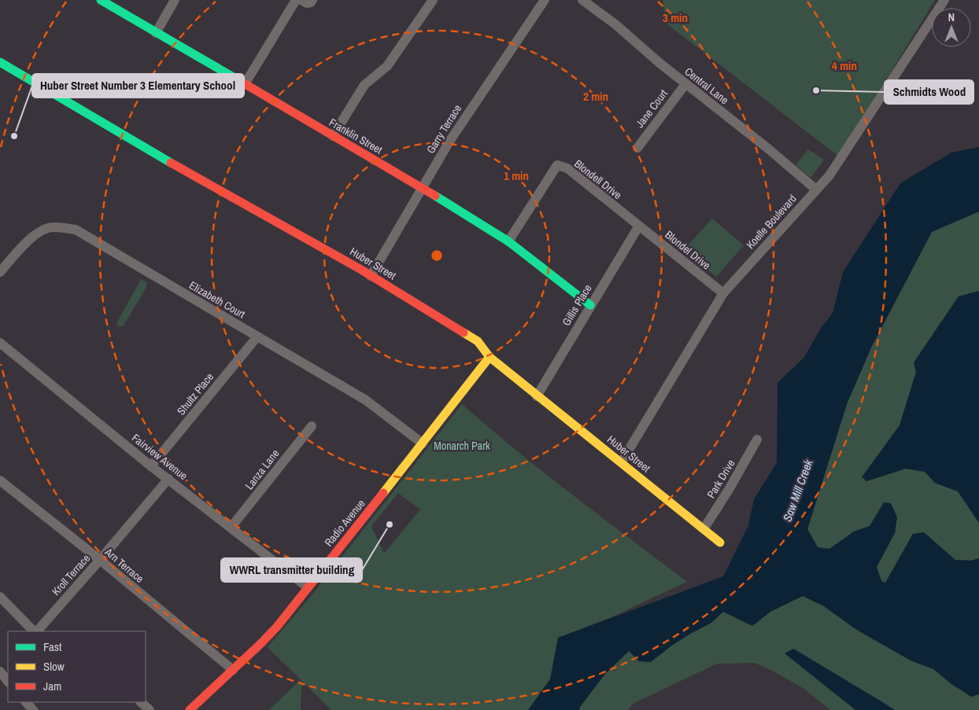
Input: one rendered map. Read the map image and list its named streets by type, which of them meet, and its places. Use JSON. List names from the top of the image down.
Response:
{
  "streets": {
    "street": [
      "Central Lane",
      "Jane Court",
      "Garry Terrace",
      "Franklin Street",
      "Blondell Drive",
      "Koelle Boulevard",
      "Blondel Drive",
      "Huber Street",
      "Elizabeth Court",
      "Gillis Place",
      "Shultz Place",
      "Fairview Avenue",
      "Lanza Lane",
      "Park Drive",
      "Radio Avenue",
      "Arn Terrace",
      "Kroll Terrace"
    ]
  },
  "crossings": [
    ["Central Lane", "Jane Court"],
    ["Central Lane", "Koelle Boulevard"],
    ["Garry Terrace", "Franklin Street"],
    ["Garry Terrace", "Huber Street"],
    ["Franklin Street", "Blondell Drive"],
    ["Franklin Street", "Gillis Place"],
    ["Blondell Drive", "Blondel Drive"],
    ["Blondell Drive", "Gillis Place"],
    ["Koelle Boulevard", "Blondel Drive"],
    ["Koelle Boulevard", "Huber Street"],
    ["Blondel Drive", "Gillis Place"],
    ["Huber Street", "Gillis Place"],
    ["Huber Street", "Park Drive"],
    ["Huber Street", "Radio Avenue"],
    ["Elizabeth Court", "Shultz Place"],
    ["Elizabeth Court", "Radio Avenue"],
    ["Shultz Place", "Fairview Avenue"],
    ["Fairview Avenue", "Lanza Lane"],
    ["Fairview Avenue", "Radio Avenue"],
    ["Fairview Avenue", "Kroll Terrace"],
    ["Radio Avenue", "Arn Terrace"],
    ["Arn Terrace", "Kroll Terrace"]
  ],
  "water": ["Saw Mill Creek"],
  "parks": ["Monarch Park"],
  "places": ["Schmidts Wood", "Huber Street Number 3 Elementary School", "WWRL transmitter building"],
  "legend": ["Fast", "Slow", "Jam"],
  "north": "top",
  "rings": [
    "3 min",
    "4 min",
    "2 min",
    "1 min"
  ]
}
